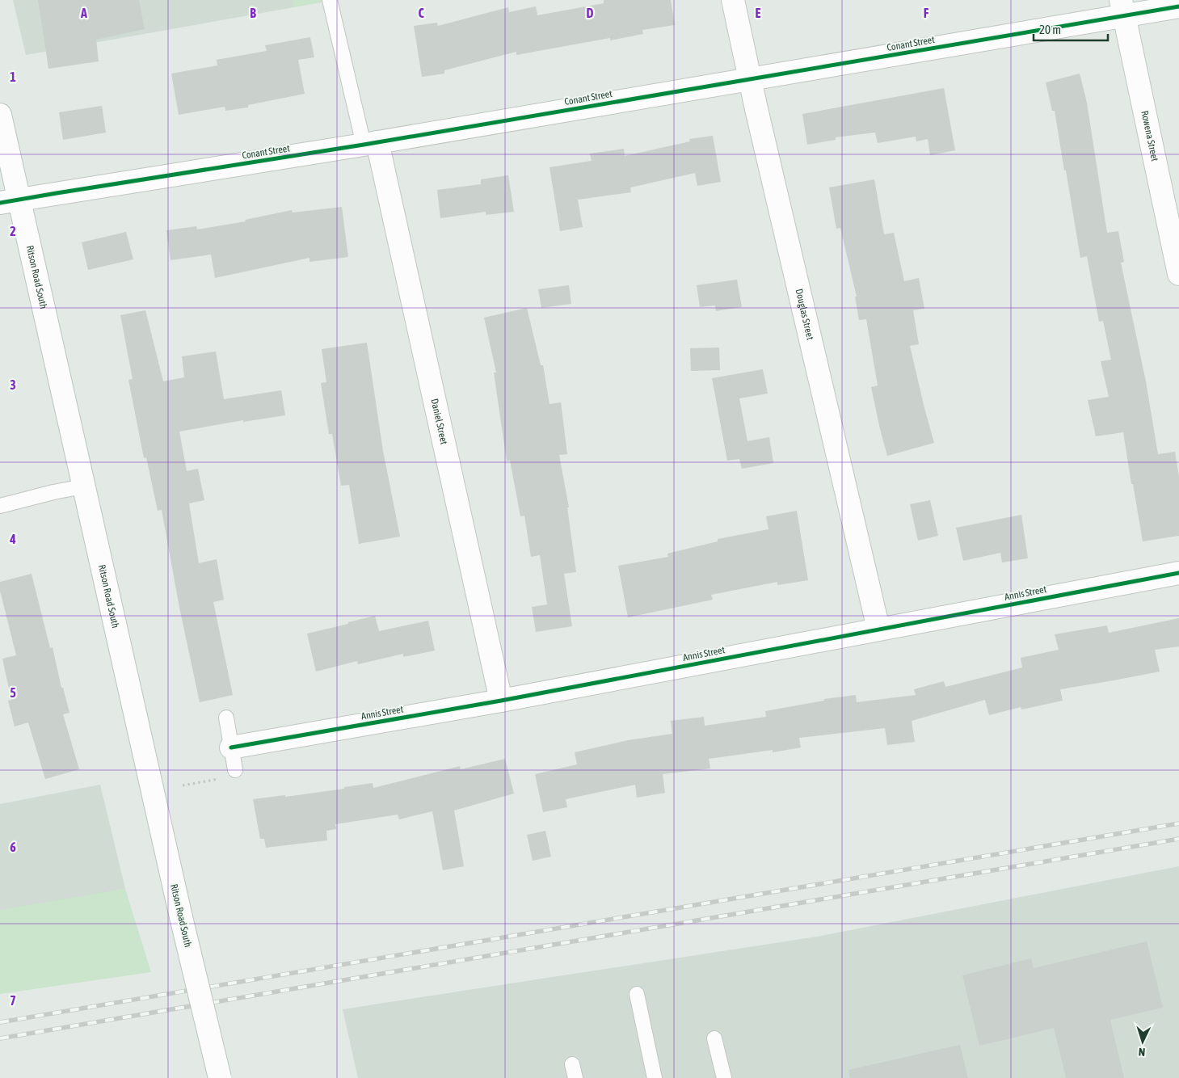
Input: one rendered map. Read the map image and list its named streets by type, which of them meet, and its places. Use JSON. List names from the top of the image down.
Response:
{
  "streets": {
    "street": [
      "Conant Street",
      "Rowena Street",
      "Ritson Road South",
      "Douglas Street",
      "Daniel Street",
      "Annis Street"
    ]
  },
  "crossings": [
    ["Conant Street", "Rowena Street"],
    ["Conant Street", "Ritson Road South"],
    ["Conant Street", "Douglas Street"],
    ["Conant Street", "Daniel Street"],
    ["Douglas Street", "Annis Street"],
    ["Daniel Street", "Annis Street"]
  ],
  "scale_bar": "20 m",
  "north": "bottom",
  "grid": {
    "columns": [
      "A",
      "B",
      "C",
      "D",
      "E",
      "F"
    ],
    "rows": [
      "1",
      "2",
      "3",
      "4",
      "5",
      "6",
      "7"
    ]
  }
}
